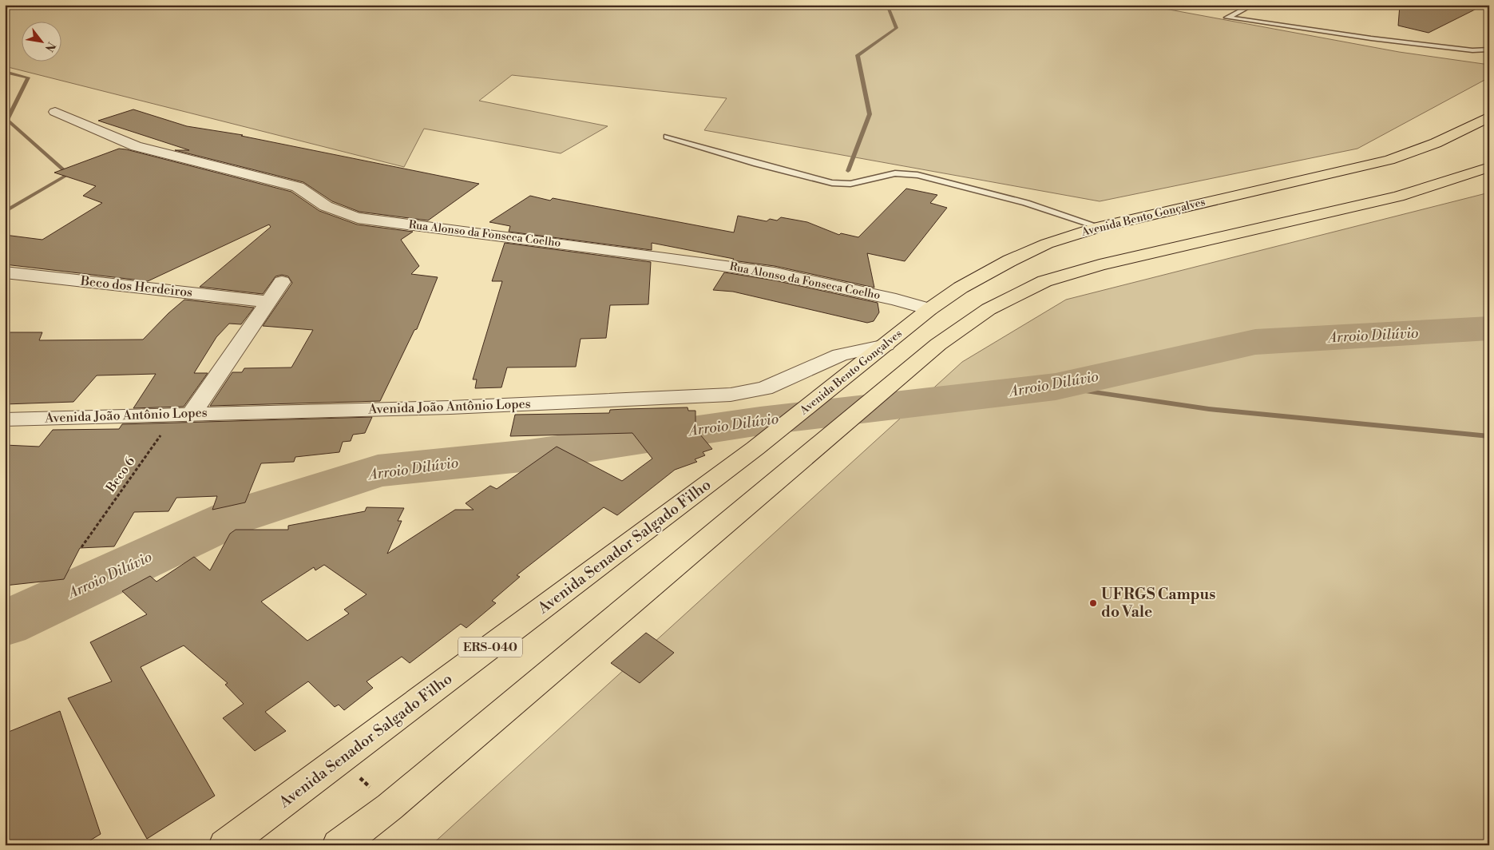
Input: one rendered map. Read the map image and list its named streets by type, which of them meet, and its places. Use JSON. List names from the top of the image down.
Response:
{
  "streets": {
    "main road": ["Avenida Bento Gonçalves", "Avenida Senador Salgado Filho", "ERS-040"],
    "street": ["Rua Alonso da Fonseca Coelho", "Beco dos Herdeiros", "Avenida João Antônio Lopes"],
    "path": ["Beco 6"]
  },
  "crossings": [
    ["Avenida Bento Gonçalves", "Rua Alonso da Fonseca Coelho"],
    ["Avenida Bento Gonçalves", "Avenida João Antônio Lopes"],
    ["Avenida Bento Gonçalves", "Avenida Senador Salgado Filho"],
    ["Avenida João Antônio Lopes", "Beco 6"]
  ],
  "water": ["Arroio Dilúvio"],
  "places": ["UFRGS Campus do Vale"],
  "north": "bottom right"
}
